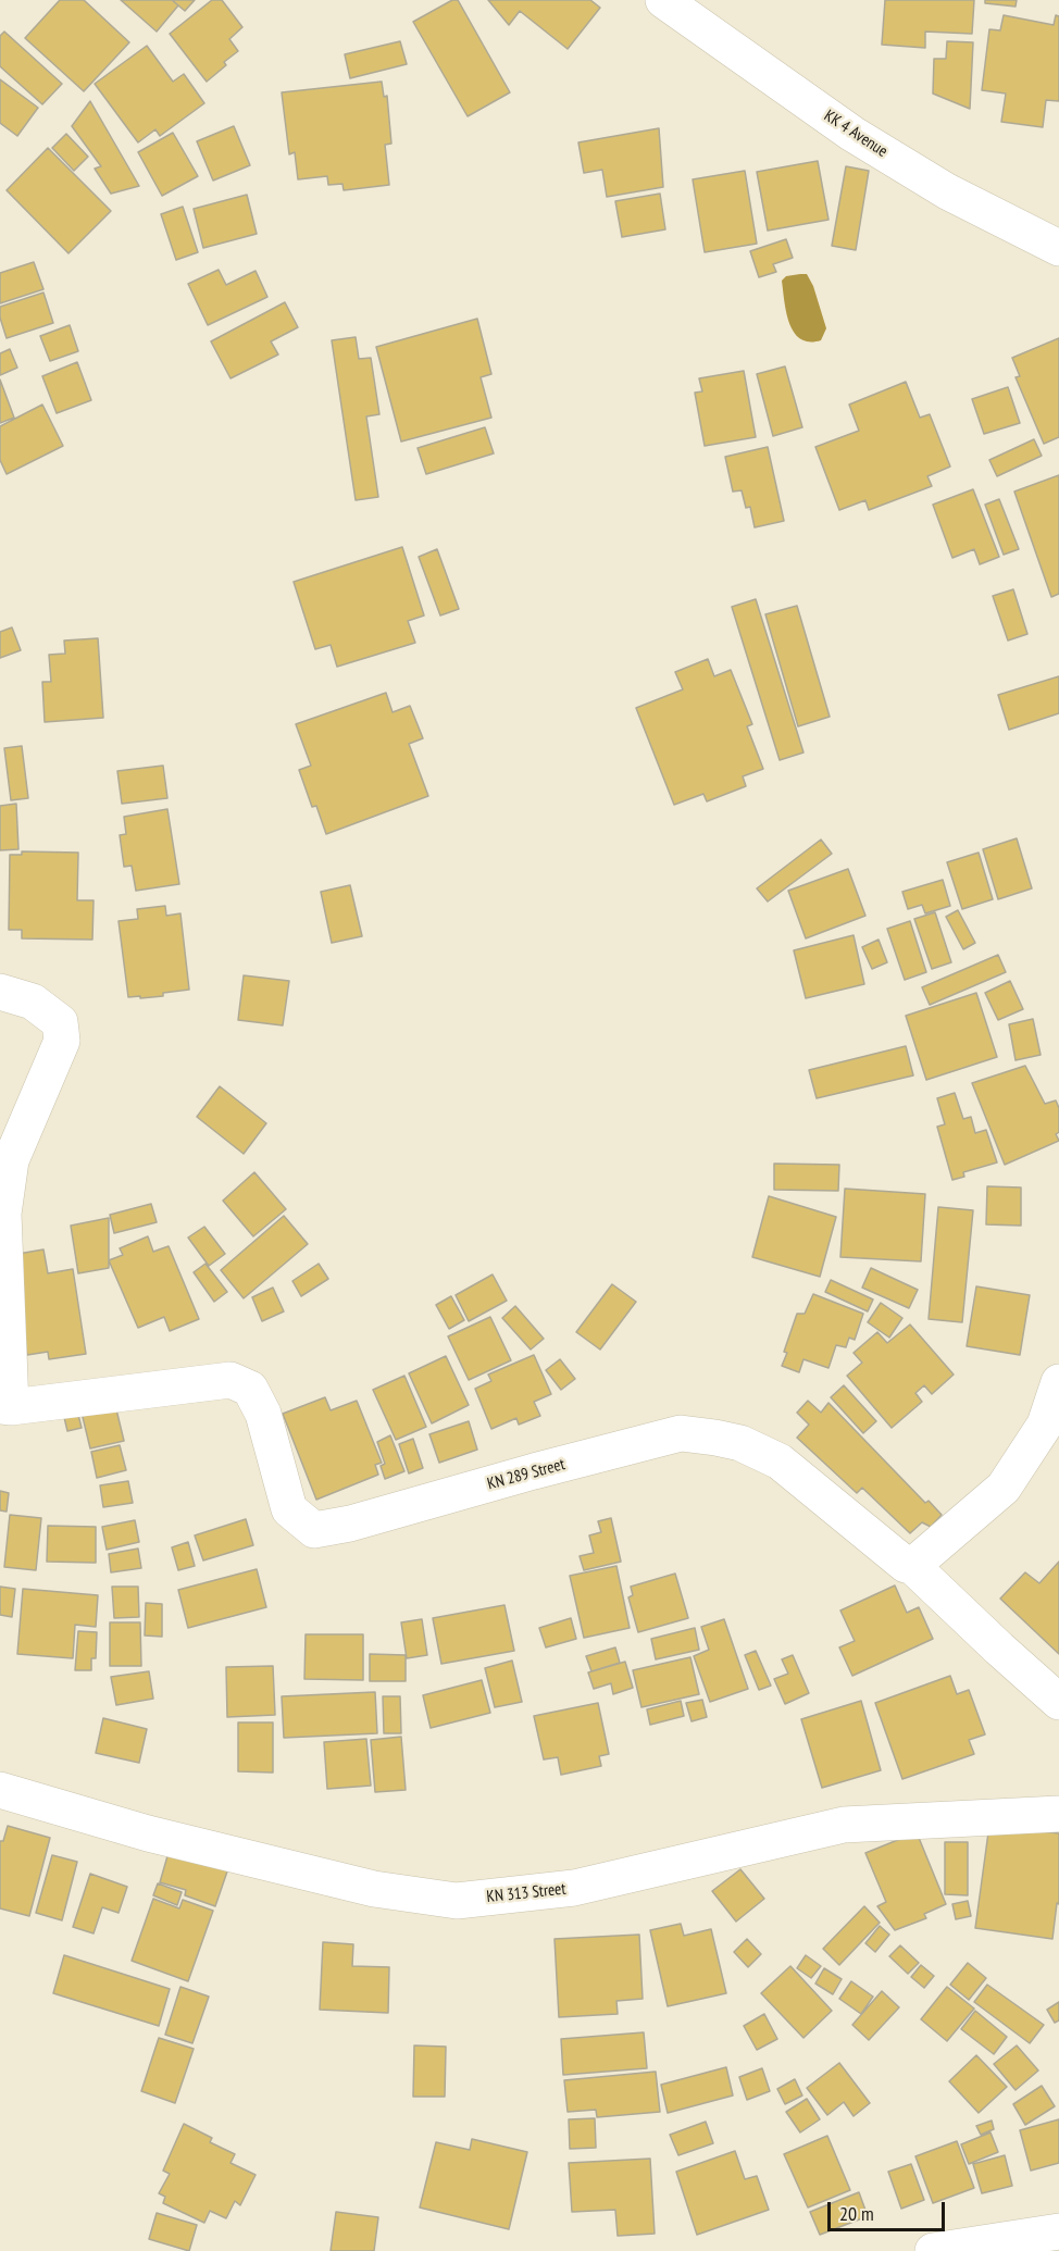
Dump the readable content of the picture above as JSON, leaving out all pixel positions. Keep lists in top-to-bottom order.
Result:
{
  "streets": {
    "street": ["KK 4 Avenue", "KN 289 Street", "KN 313 Street"]
  },
  "scale_bar": "20 m"
}
